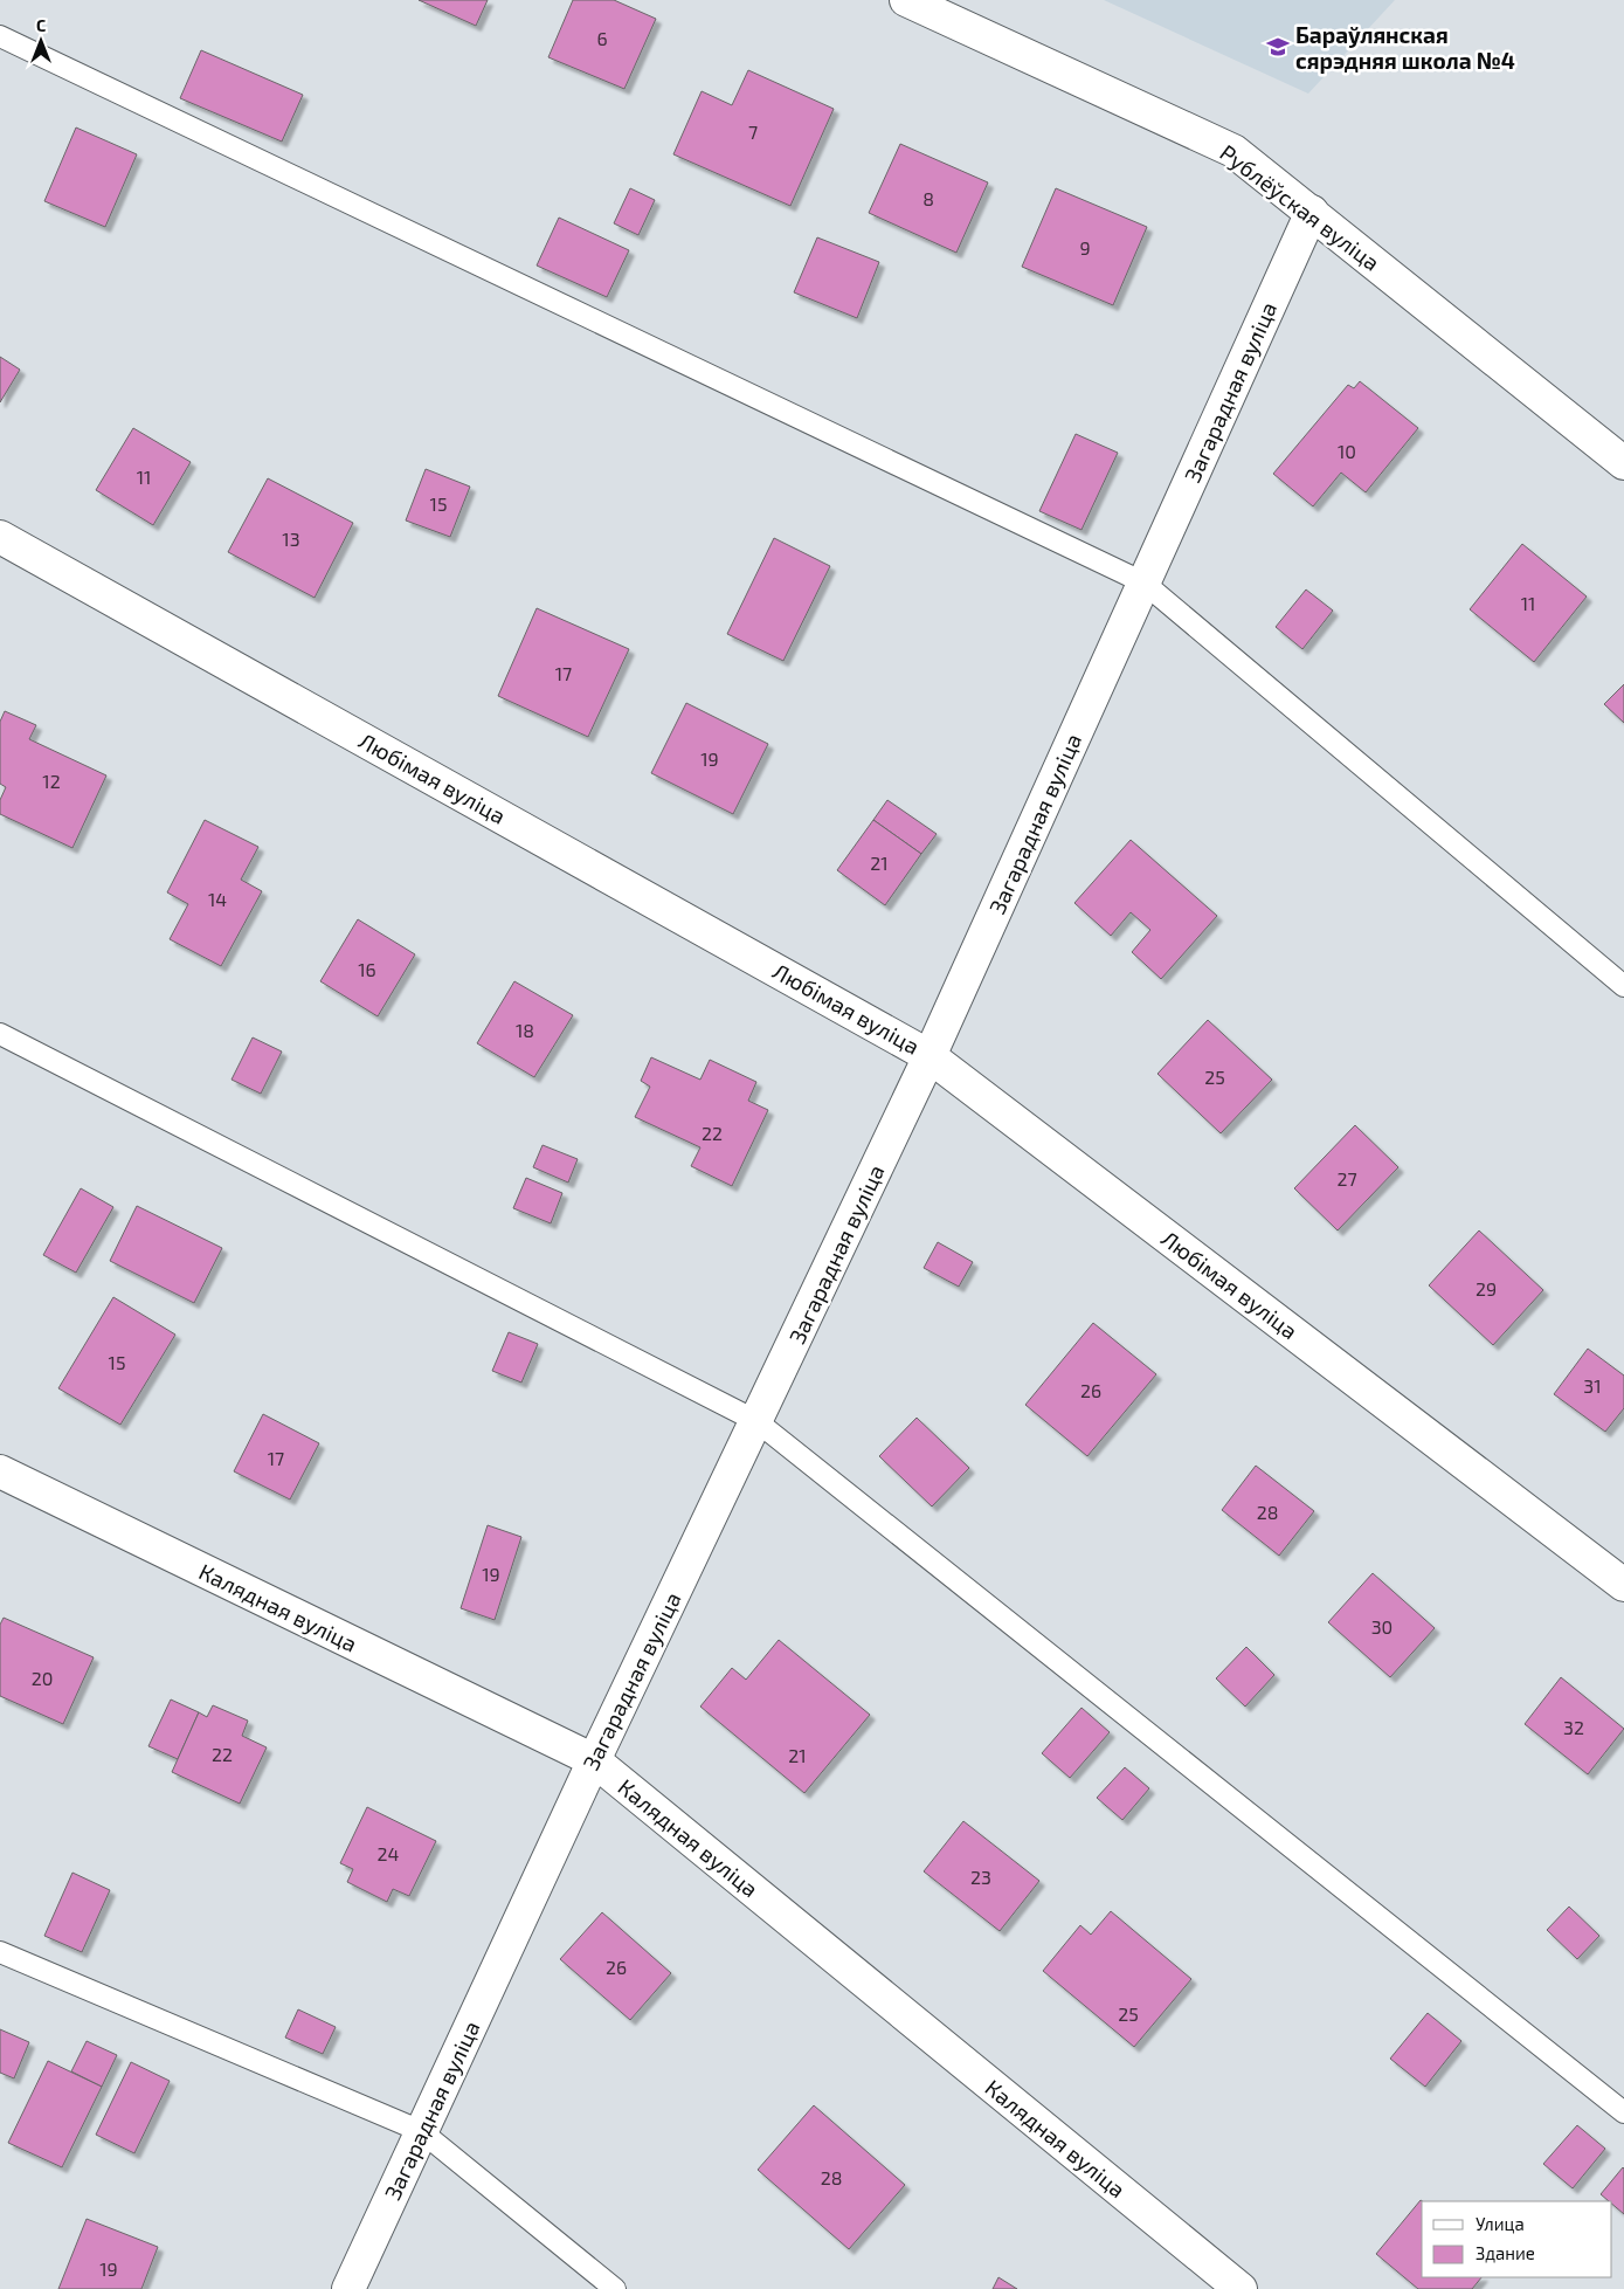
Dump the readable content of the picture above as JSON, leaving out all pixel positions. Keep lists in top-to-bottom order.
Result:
{
  "streets": {
    "street": [
      "Рублёўская вуліца",
      "Загарадная вуліца",
      "Любімая вуліца",
      "Калядная вуліца"
    ]
  },
  "crossings": [
    ["Рублёўская вуліца", "Загарадная вуліца"],
    ["Загарадная вуліца", "Любімая вуліца"],
    ["Загарадная вуліца", "Калядная вуліца"]
  ],
  "places": {
    "school or university": ["Бараўлянская сярэдняя школа №4"]
  },
  "house_numbers": [
    "6",
    "7",
    "8",
    "9",
    "10",
    "11",
    "15",
    "13",
    "11",
    "17",
    "19",
    "12",
    "21",
    "14",
    "16",
    "18",
    "25",
    "22",
    "27",
    "29",
    "15",
    "31",
    "26",
    "17",
    "28",
    "19",
    "30",
    "20",
    "32",
    "22",
    "21",
    "24",
    "23",
    "26",
    "25",
    "28",
    "19"
  ],
  "legend": ["Улица", "Здание"],
  "north": "top"
}
